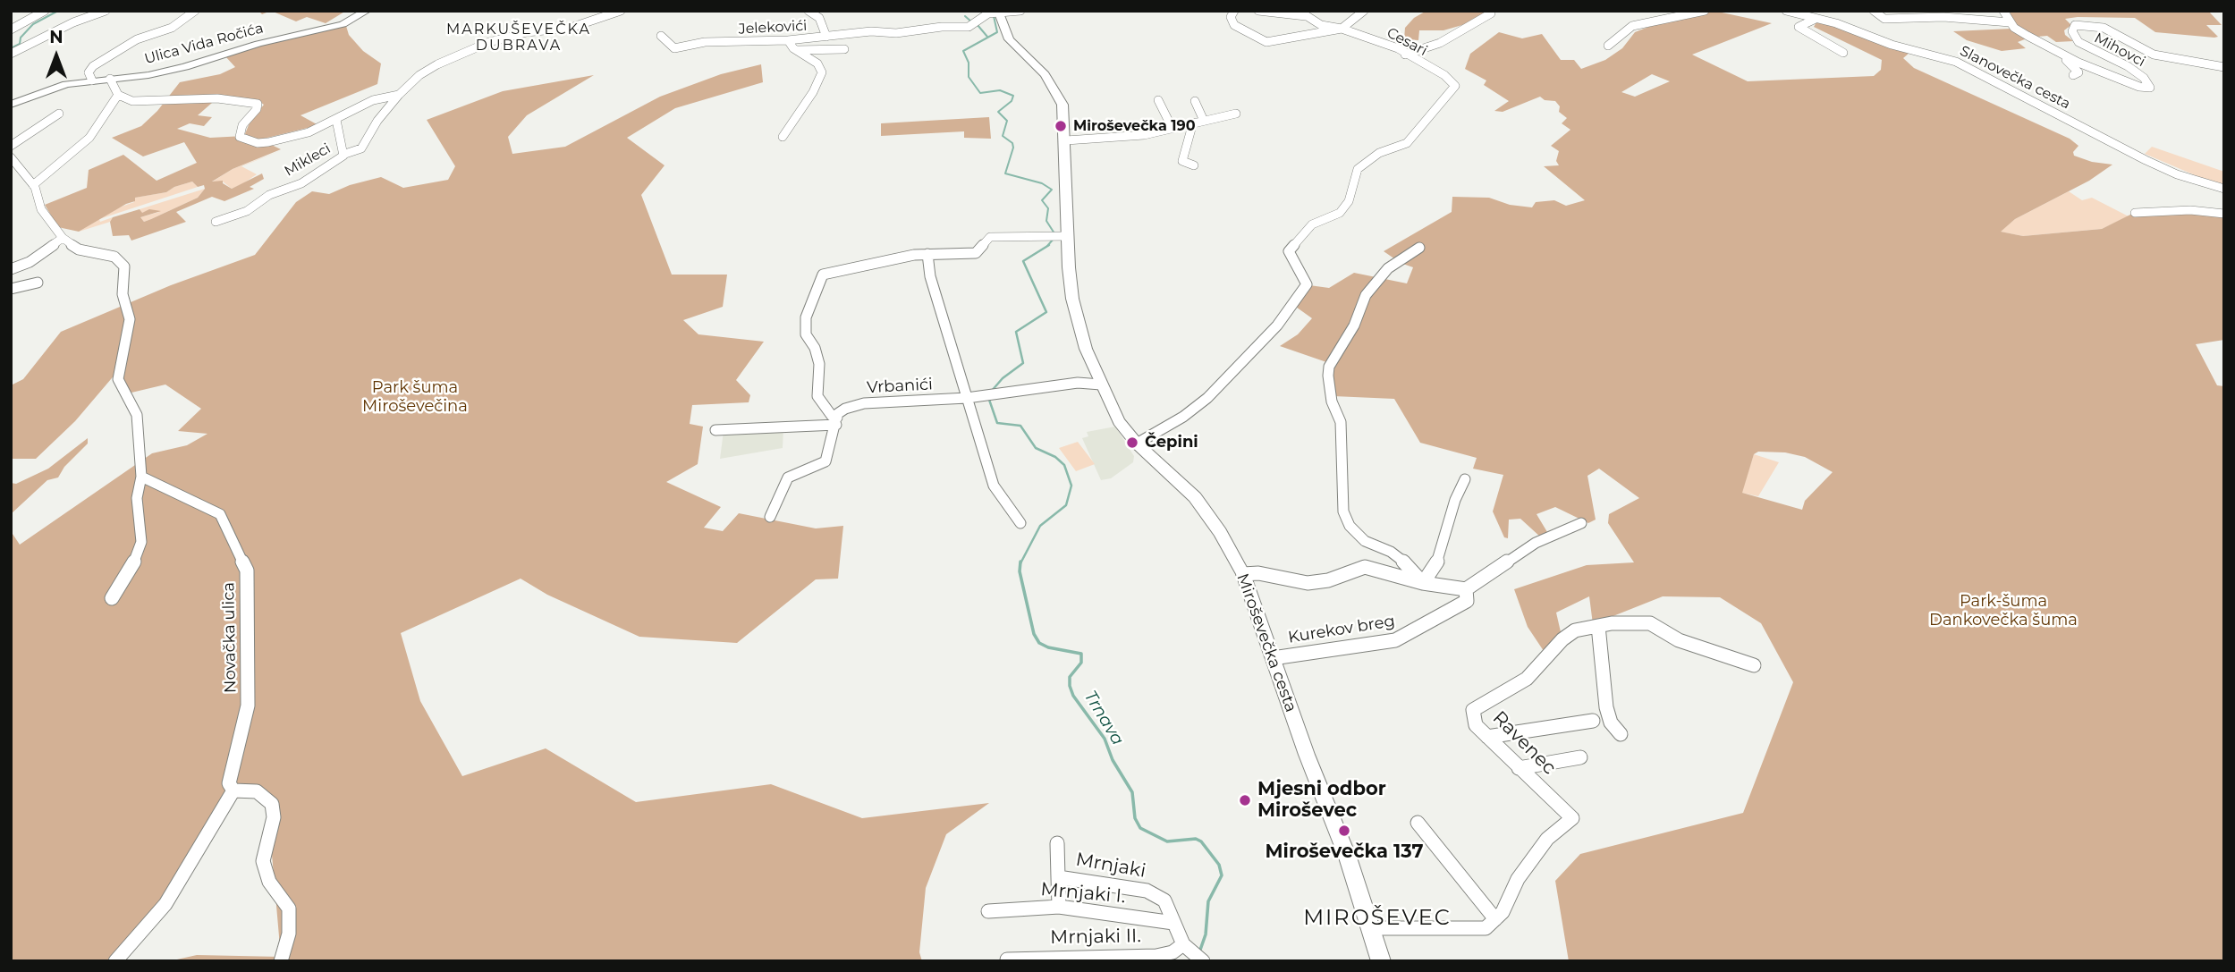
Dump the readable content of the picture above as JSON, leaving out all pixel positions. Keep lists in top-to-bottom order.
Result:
{
  "streets": {
    "main road": ["Ulica Vida Ročića", "Miroševečka cesta"],
    "street": [
      "Jelekovići",
      "Cesari",
      "Mihovci",
      "Slanovečka cesta",
      "Mikleci",
      "Vrbanići",
      "Kurekov breg",
      "Novačka ulica",
      "Ravenec",
      "Mrnjaki",
      "Mrnjaki I.",
      "Mrnjaki II."
    ]
  },
  "crossings": [
    ["Jelekovići", "Miroševečka cesta"],
    ["Cesari", "Miroševečka cesta"],
    ["Vrbanići", "Miroševečka cesta"],
    ["Kurekov breg", "Miroševečka cesta"],
    ["Mrnjaki", "Mrnjaki I."],
    ["Mrnjaki", "Mrnjaki II."]
  ],
  "districts": ["MARKUŠEVEČKA DUBRAVA", "MIROŠEVEC"],
  "water": ["Trnava"],
  "parks": ["Park šuma Miroševečina", "Park-šuma Dankovečka šuma"],
  "places": [
    "Miroševečka 190",
    "Čepini",
    "Mjesni odbor Miroševec",
    "Miroševečka 137"
  ],
  "north": "top"
}
